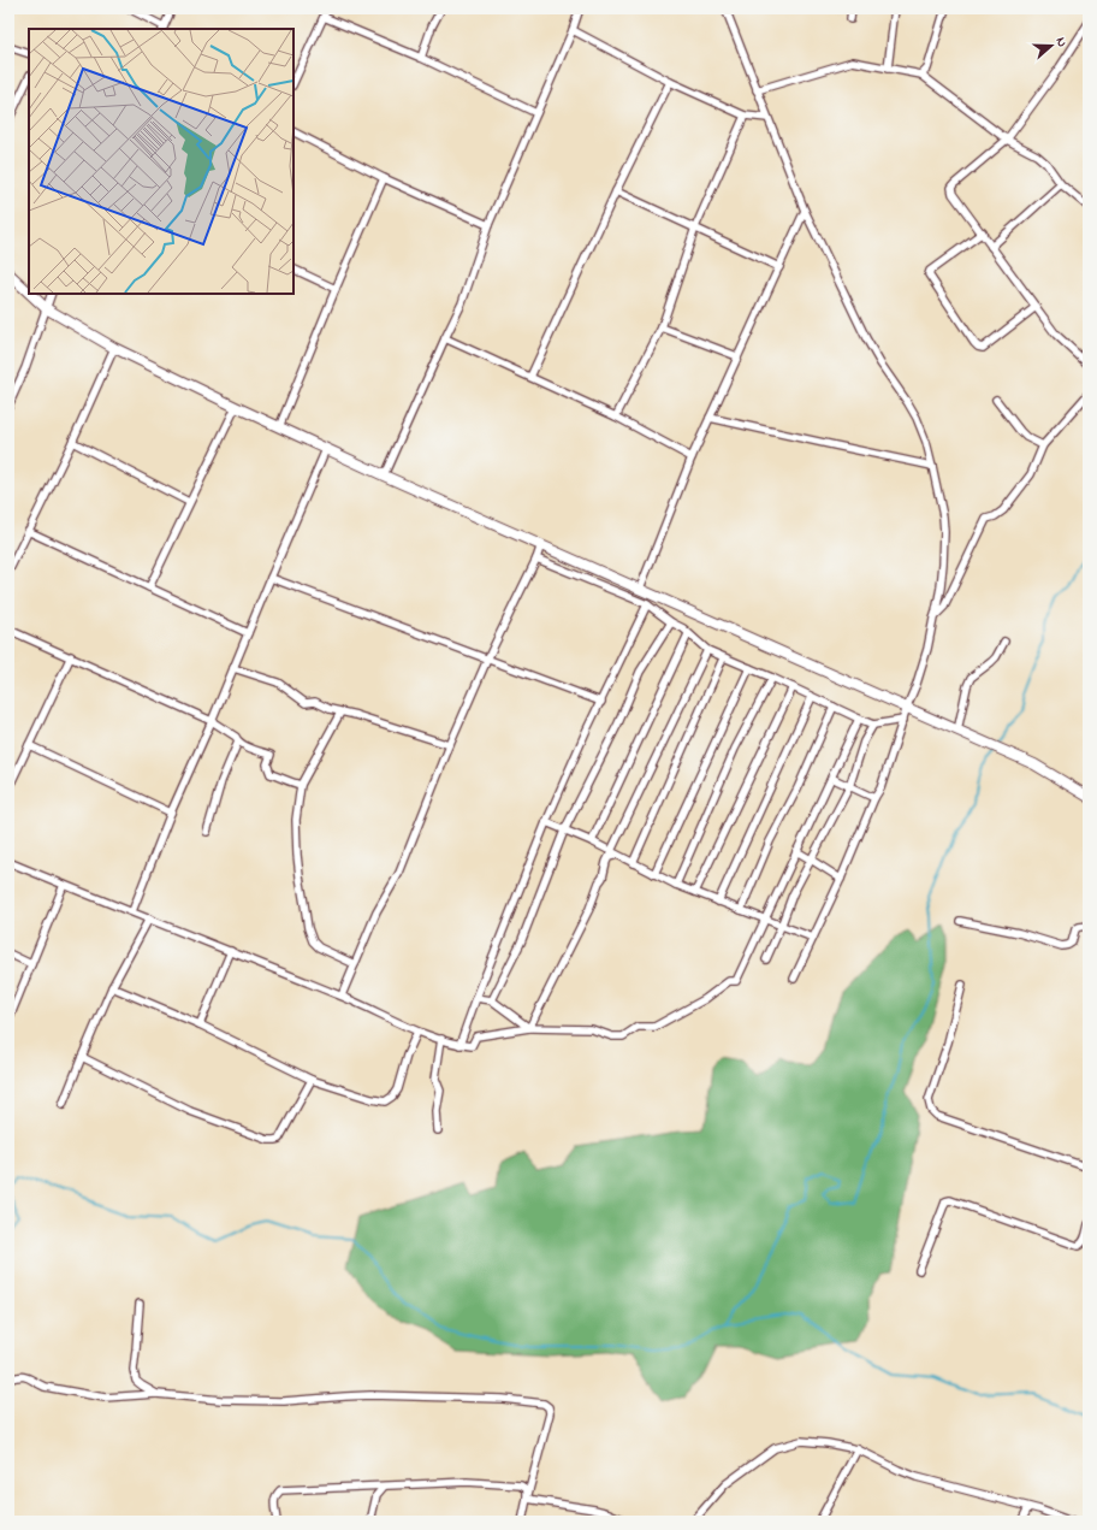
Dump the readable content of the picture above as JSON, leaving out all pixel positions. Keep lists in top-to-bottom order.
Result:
{
  "north": "right"
}
